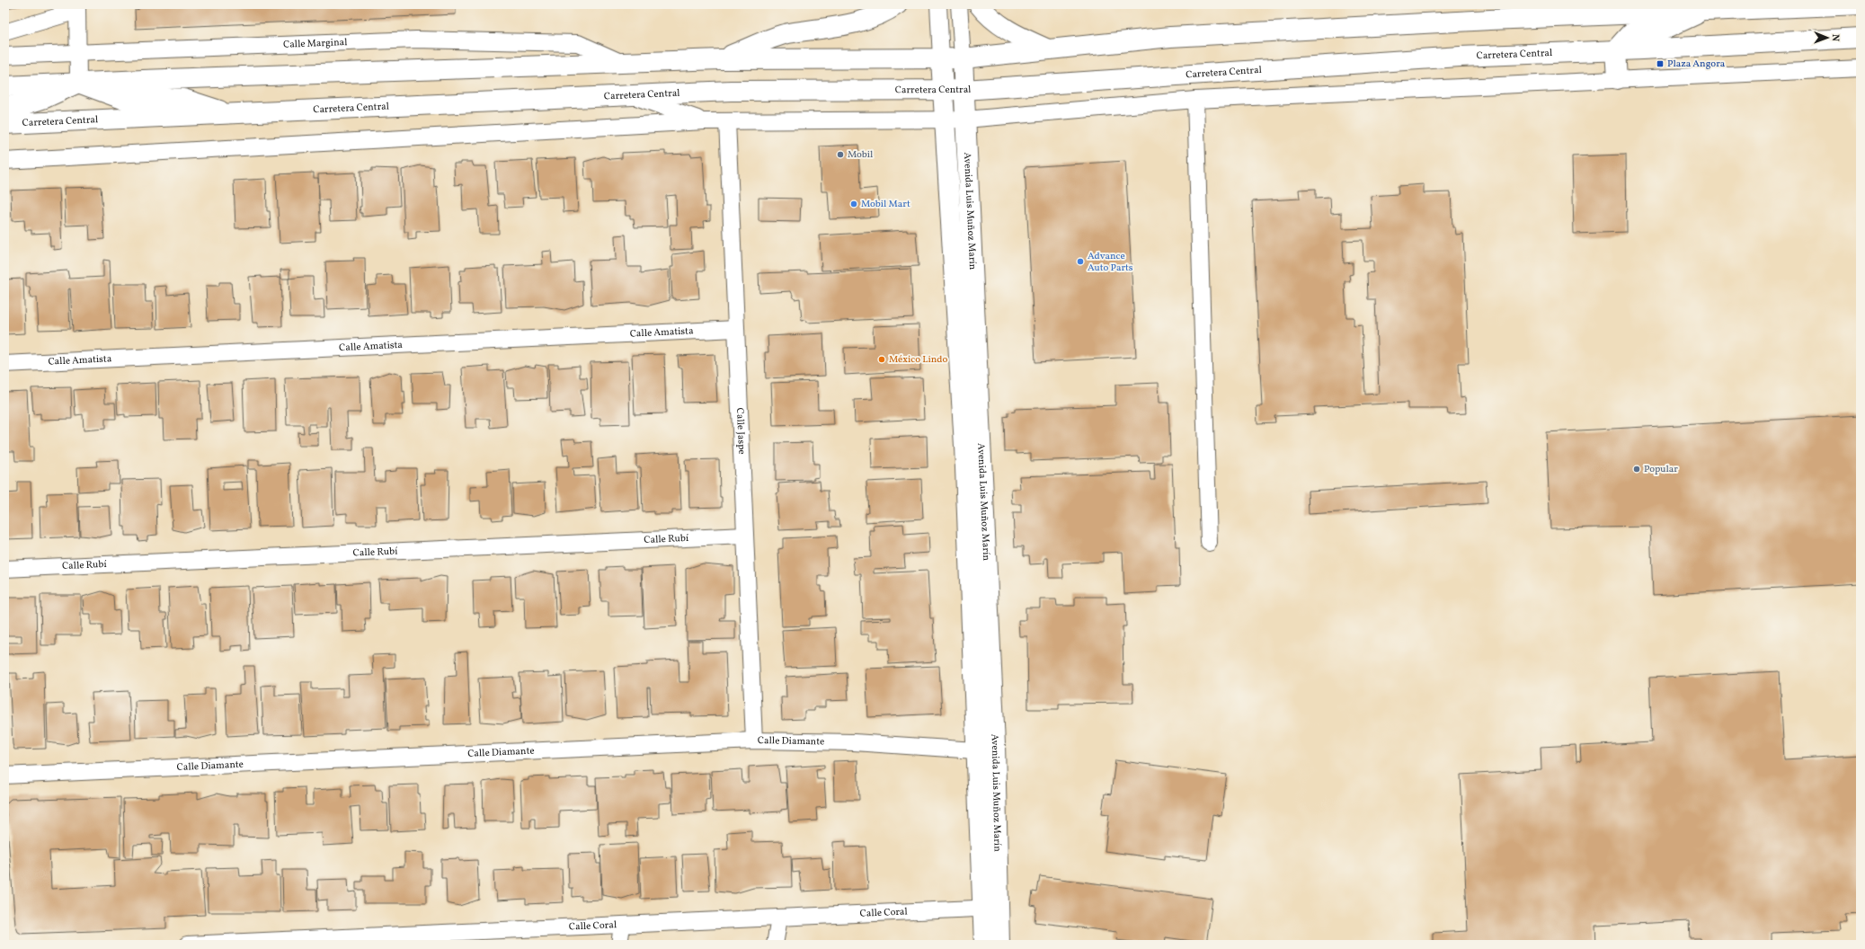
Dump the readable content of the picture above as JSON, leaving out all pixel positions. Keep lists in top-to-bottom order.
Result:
{
  "streets": {
    "main road": ["Carretera Central", "Avenida Luis Muñoz Marín"],
    "street": [
      "Calle Marginal",
      "Calle Amatista",
      "Calle Jaspe",
      "Calle Rubí",
      "Calle Diamante",
      "Calle Coral"
    ]
  },
  "crossings": [
    ["Carretera Central", "Avenida Luis Muñoz Marín"],
    ["Avenida Luis Muñoz Marín", "Calle Diamante"],
    ["Avenida Luis Muñoz Marín", "Calle Coral"],
    ["Calle Amatista", "Calle Jaspe"],
    ["Calle Jaspe", "Calle Rubí"],
    ["Calle Jaspe", "Calle Diamante"]
  ],
  "places": {
    "transit": ["Plaza Angora"],
    "other": [
      "Mobil",
      "Mobil Mart",
      "Advance Auto Parts",
      "México Lindo",
      "Popular"
    ]
  },
  "north": "right"
}
